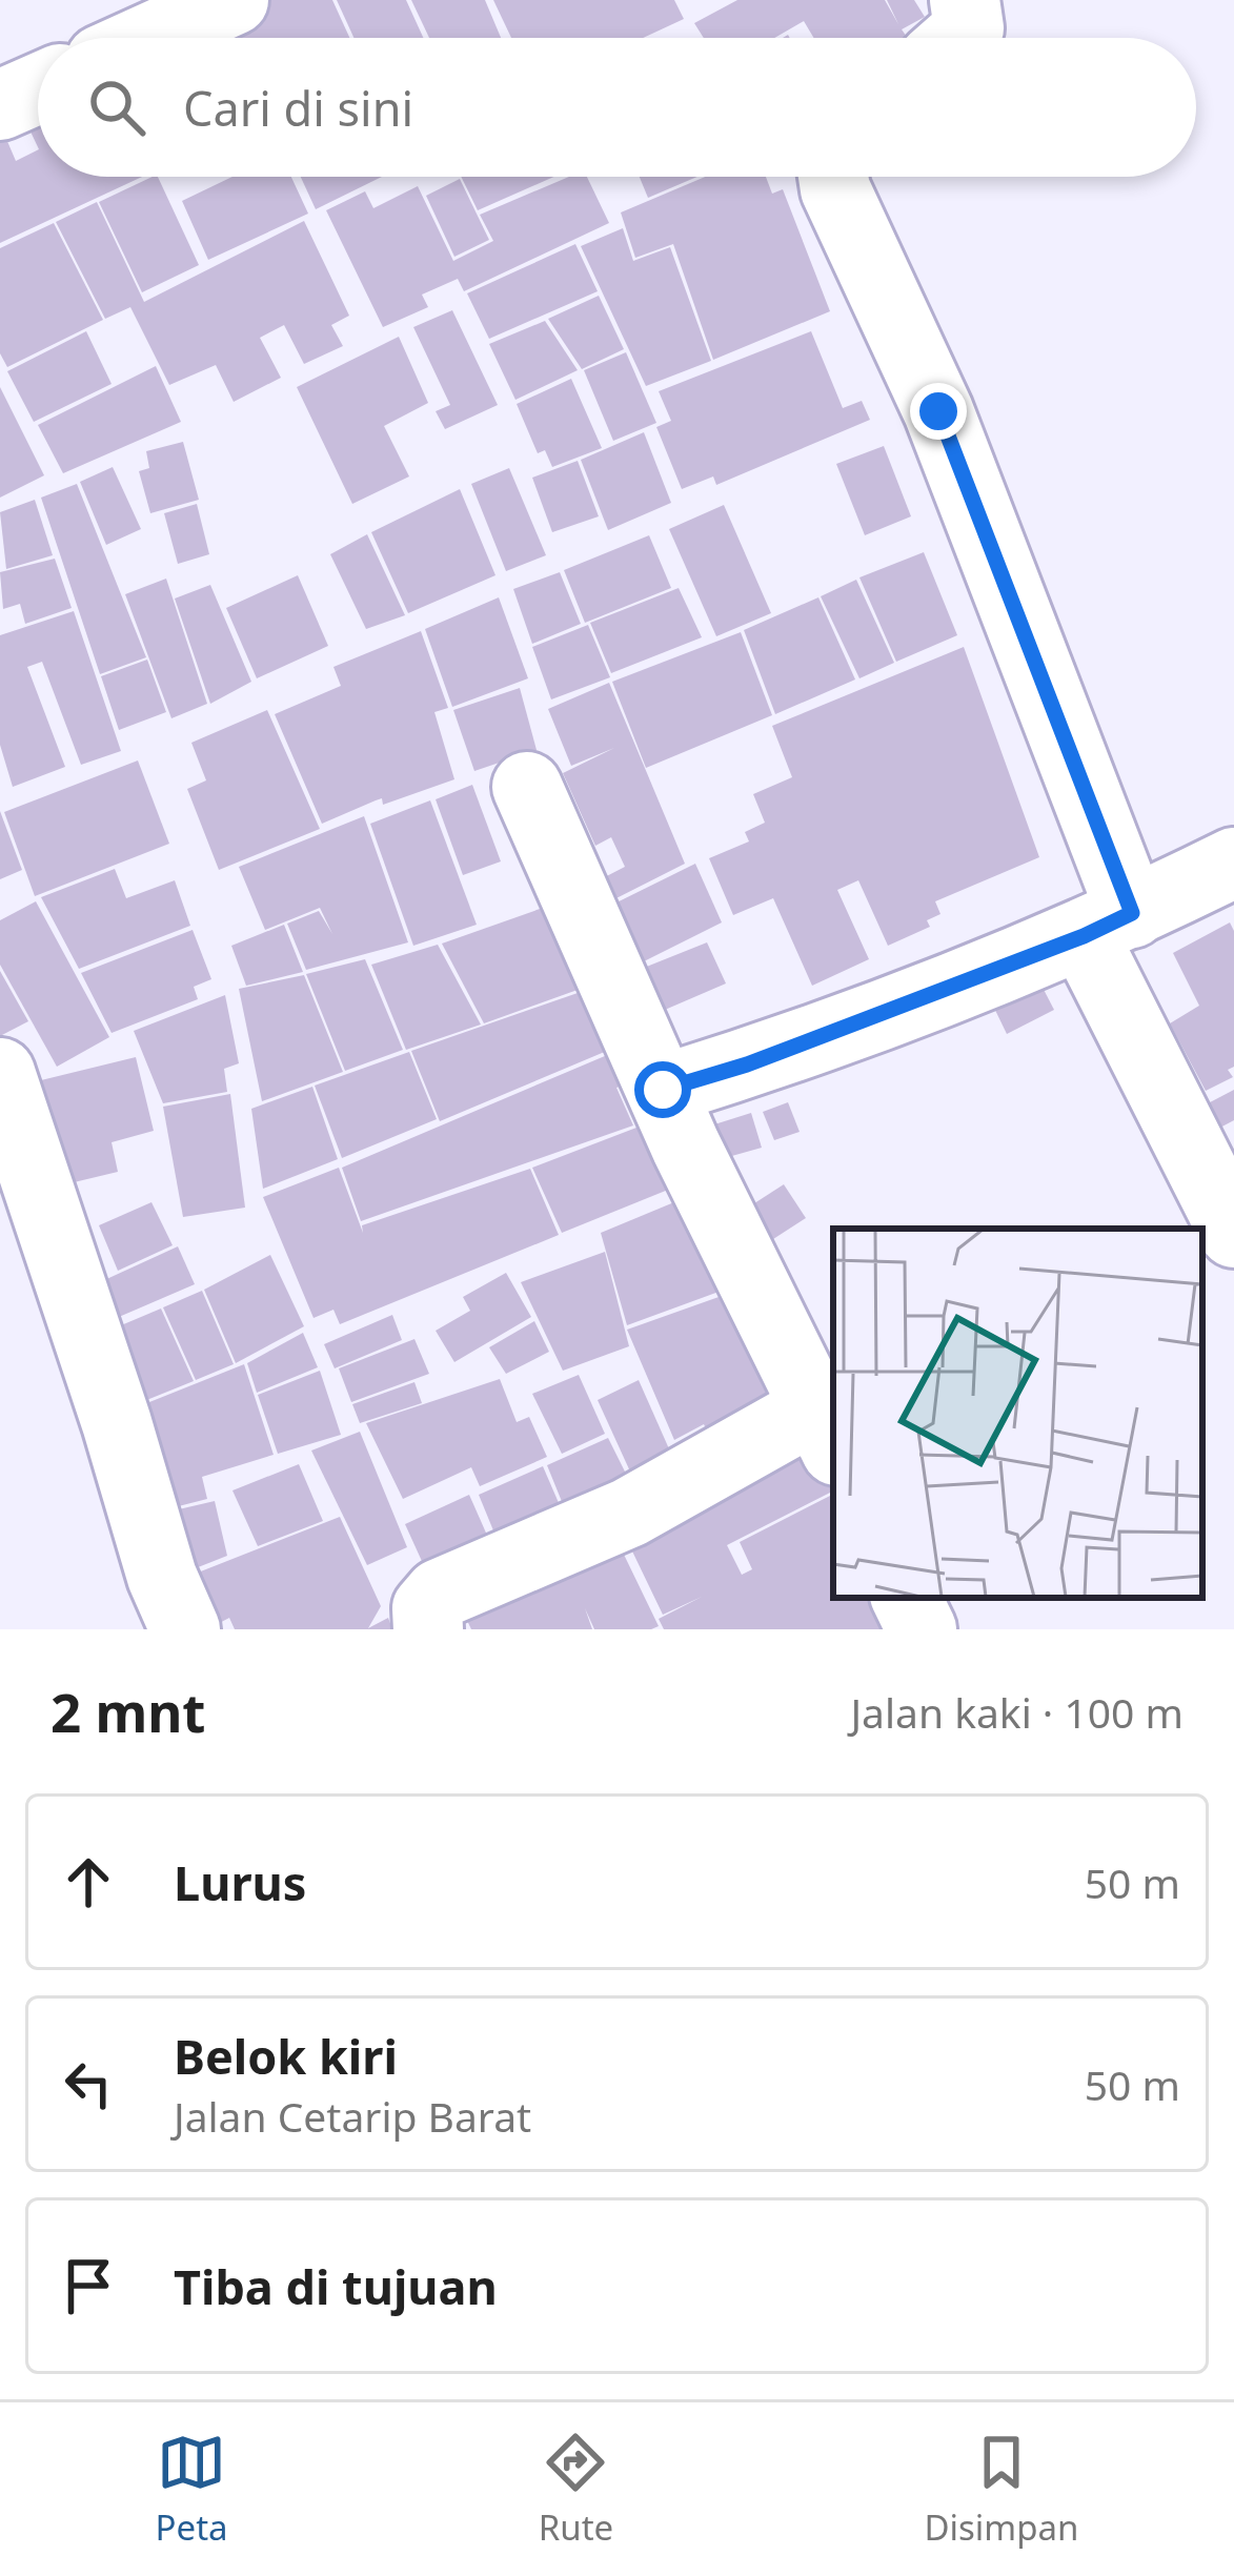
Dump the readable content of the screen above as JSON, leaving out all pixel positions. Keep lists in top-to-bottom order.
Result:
{
  "page": {
    "search": "Cari di sini",
    "heading": ["2 mnt", "Jalan kaki · 100 m"],
    "list": [
      ["Lurus", "50 m"],
      ["Belok kiri", "Jalan Cetarip Barat", "50 m"],
      "Tiba di tujuan"
    ],
    "nav": ["Peta", "Rute", "Disimpan"]
  }
}
